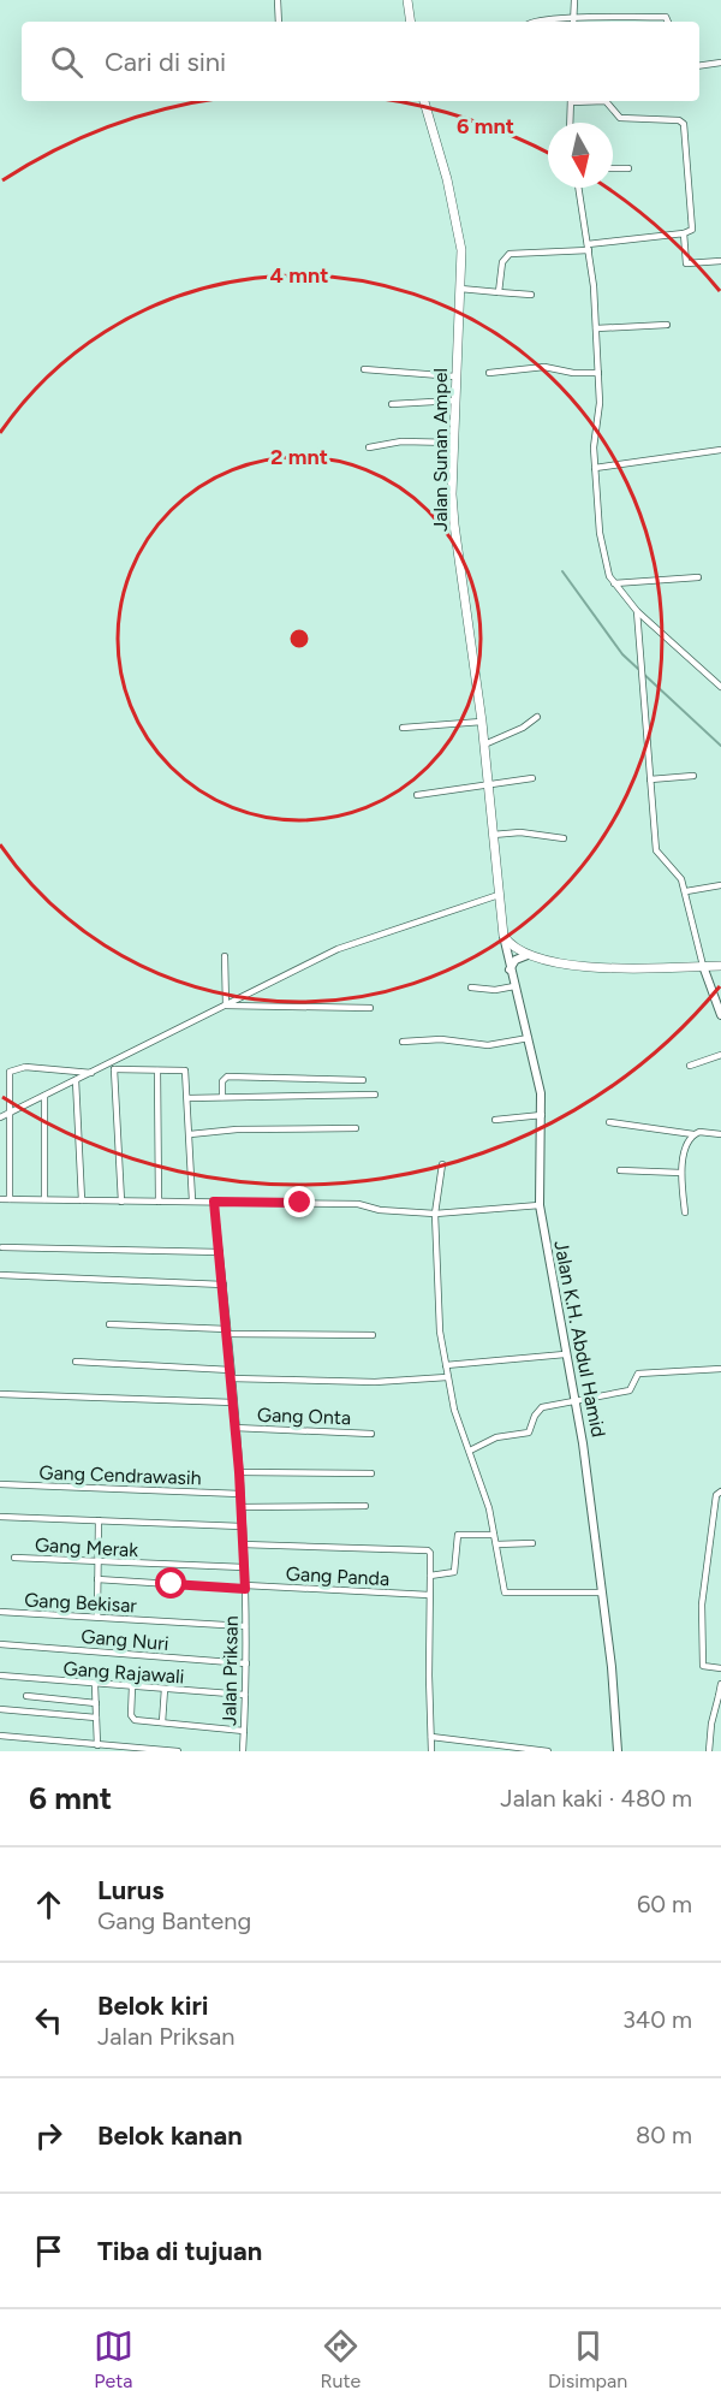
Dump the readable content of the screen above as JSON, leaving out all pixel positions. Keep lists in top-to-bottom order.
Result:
{
  "streets": {
    "main road": ["Jalan Sunan Ampel"],
    "street": [
      "Jalan K.H. Abdul Hamid",
      "Gang Onta",
      "Gang Cendrawasih",
      "Gang Merak",
      "Gang Panda",
      "Gang Bekisar",
      "Gang Nuri",
      "Jalan Priksan",
      "Gang Rajawali"
    ]
  },
  "crossings": [
    ["Jalan Sunan Ampel", "Jalan K.H. Abdul Hamid"],
    ["Gang Onta", "Jalan Priksan"],
    ["Gang Cendrawasih", "Jalan Priksan"],
    ["Gang Merak", "Jalan Priksan"],
    ["Gang Panda", "Jalan Priksan"],
    ["Gang Bekisar", "Jalan Priksan"],
    ["Gang Nuri", "Jalan Priksan"],
    ["Jalan Priksan", "Gang Rajawali"]
  ],
  "north": "bottom",
  "page": {
    "search": "Cari di sini",
    "heading": ["6 mnt", "Jalan kaki · 480 m"],
    "list": [
      ["Lurus", "Gang Banteng", "60 m"],
      ["Belok kiri", "Jalan Priksan", "340 m"],
      ["Belok kanan", "80 m"],
      "Tiba di tujuan"
    ],
    "nav": ["Peta", "Rute", "Disimpan"]
  },
  "rings": ["6 mnt", "4 mnt", "2 mnt"]
}
